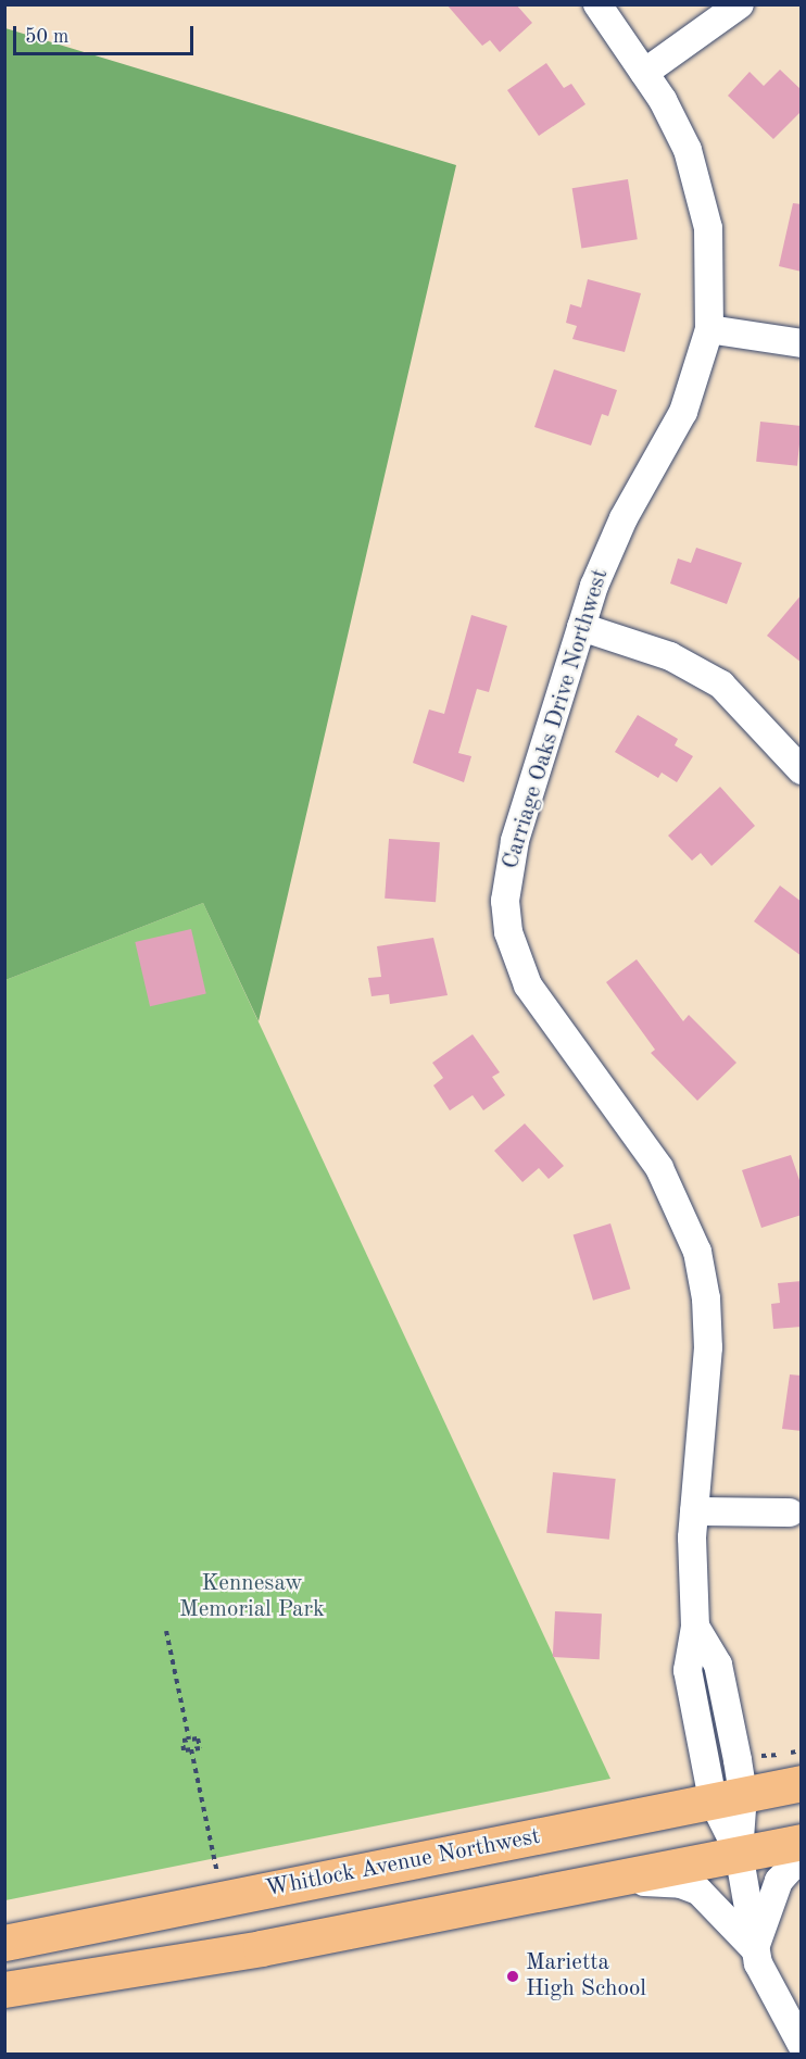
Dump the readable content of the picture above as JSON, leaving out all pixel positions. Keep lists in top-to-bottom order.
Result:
{
  "streets": {
    "highway": ["Whitlock Avenue Northwest"],
    "street": ["Carriage Oaks Drive Northwest"]
  },
  "crossings": [
    ["Carriage Oaks Drive Northwest", "Whitlock Avenue Northwest"]
  ],
  "parks": ["Kennesaw Memorial Park"],
  "places": ["Marietta High School"],
  "scale_bar": "50 m"
}
